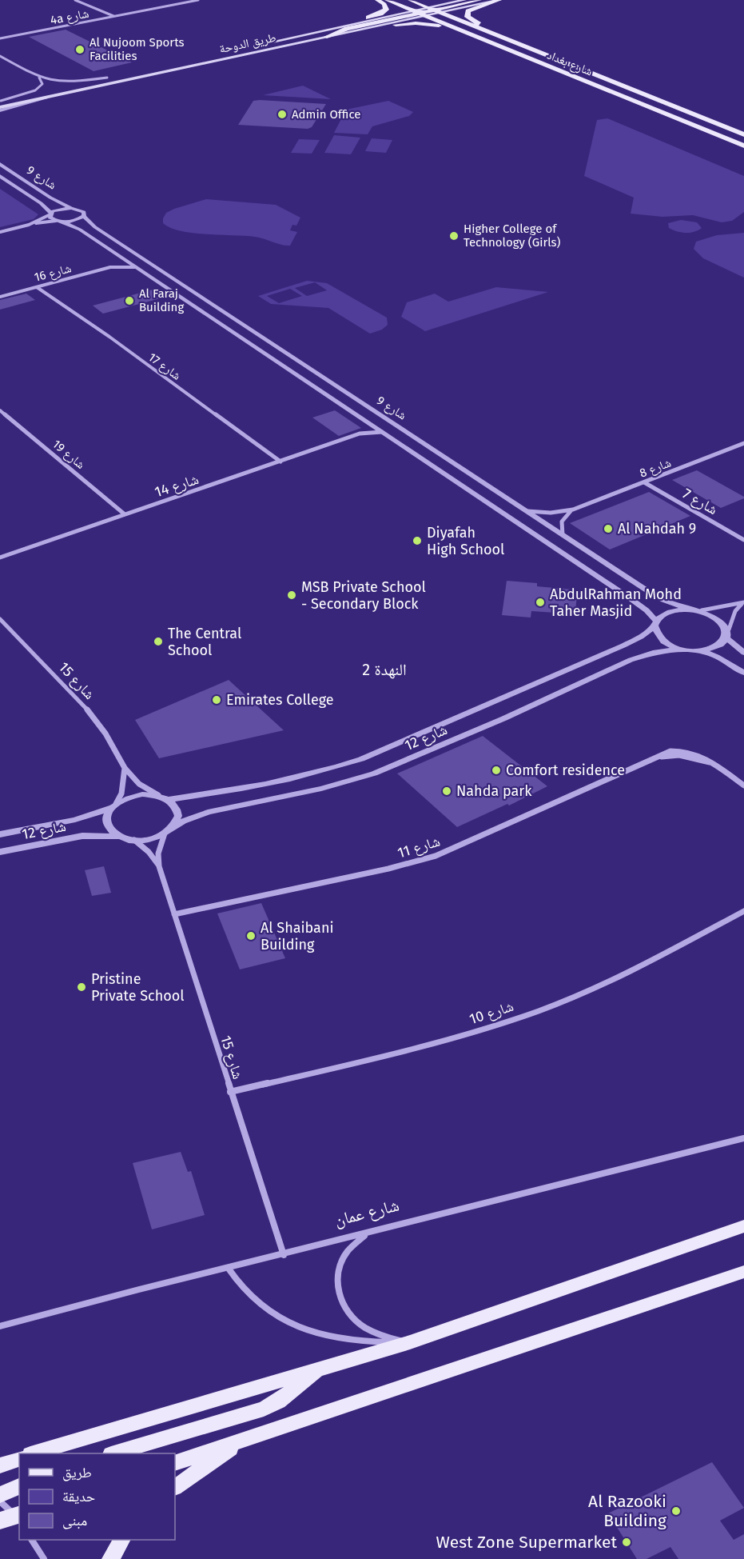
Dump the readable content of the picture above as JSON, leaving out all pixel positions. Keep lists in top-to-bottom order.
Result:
{
  "streets": {
    "main road": ["طريق الدوحة", "شارع بغداد"],
    "street": [
      "4a شارع",
      "شارع 9",
      "شارع 16",
      "شارع 17",
      "شارع 19",
      "شارع 8",
      "شارع 14",
      "شارع 7",
      "شارع 15",
      "شارع 12",
      "شارع 11",
      "شارع 10",
      "شارع عمان"
    ]
  },
  "crossings": [
    ["طريق الدوحة", "شارع بغداد"],
    ["شارع 9", "شارع 16"],
    ["شارع 9", "شارع 8"],
    ["شارع 9", "شارع 14"],
    ["شارع 9", "شارع 12"],
    ["شارع 16", "شارع 17"],
    ["شارع 17", "شارع 14"],
    ["شارع 19", "شارع 14"],
    ["شارع 8", "شارع 7"],
    ["شارع 15", "شارع 12"],
    ["شارع 15", "شارع 11"],
    ["شارع 15", "شارع 10"],
    ["شارع 15", "شارع عمان"]
  ],
  "districts": ["النهدة 2"],
  "places": [
    "Al Nujoom Sports Facilities",
    "Admin Office",
    "Higher College of Technology (Girls)",
    "Al Faraj Building",
    "Al Nahdah 9",
    "Diyafah High School",
    "MSB Private School - Secondary Block",
    "AbdulRahman Mohd Taher Masjid",
    "The Central School",
    "Emirates College",
    "Comfort residence",
    "Nahda park",
    "Al Shaibani Building",
    "Pristine Private School",
    "Al Razooki Building",
    "West Zone Supermarket"
  ],
  "legend": ["طريق", "حديقة", "مبنى"]
}
